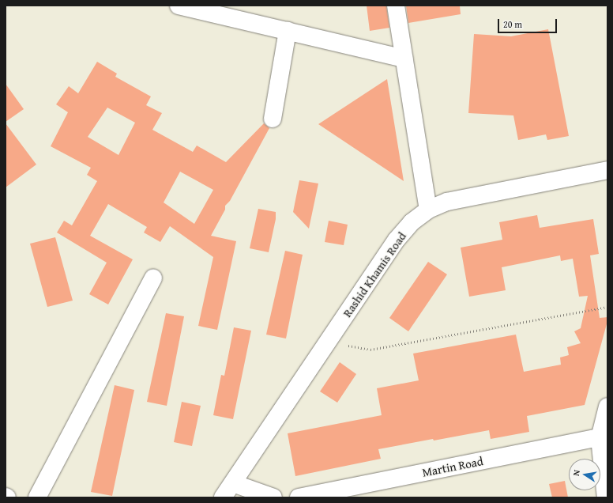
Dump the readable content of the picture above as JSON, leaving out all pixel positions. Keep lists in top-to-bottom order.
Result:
{
  "streets": {
    "street": ["Rashid Khamis Road", "Martin Road"]
  },
  "scale_bar": "20 m",
  "north": "left"
}
